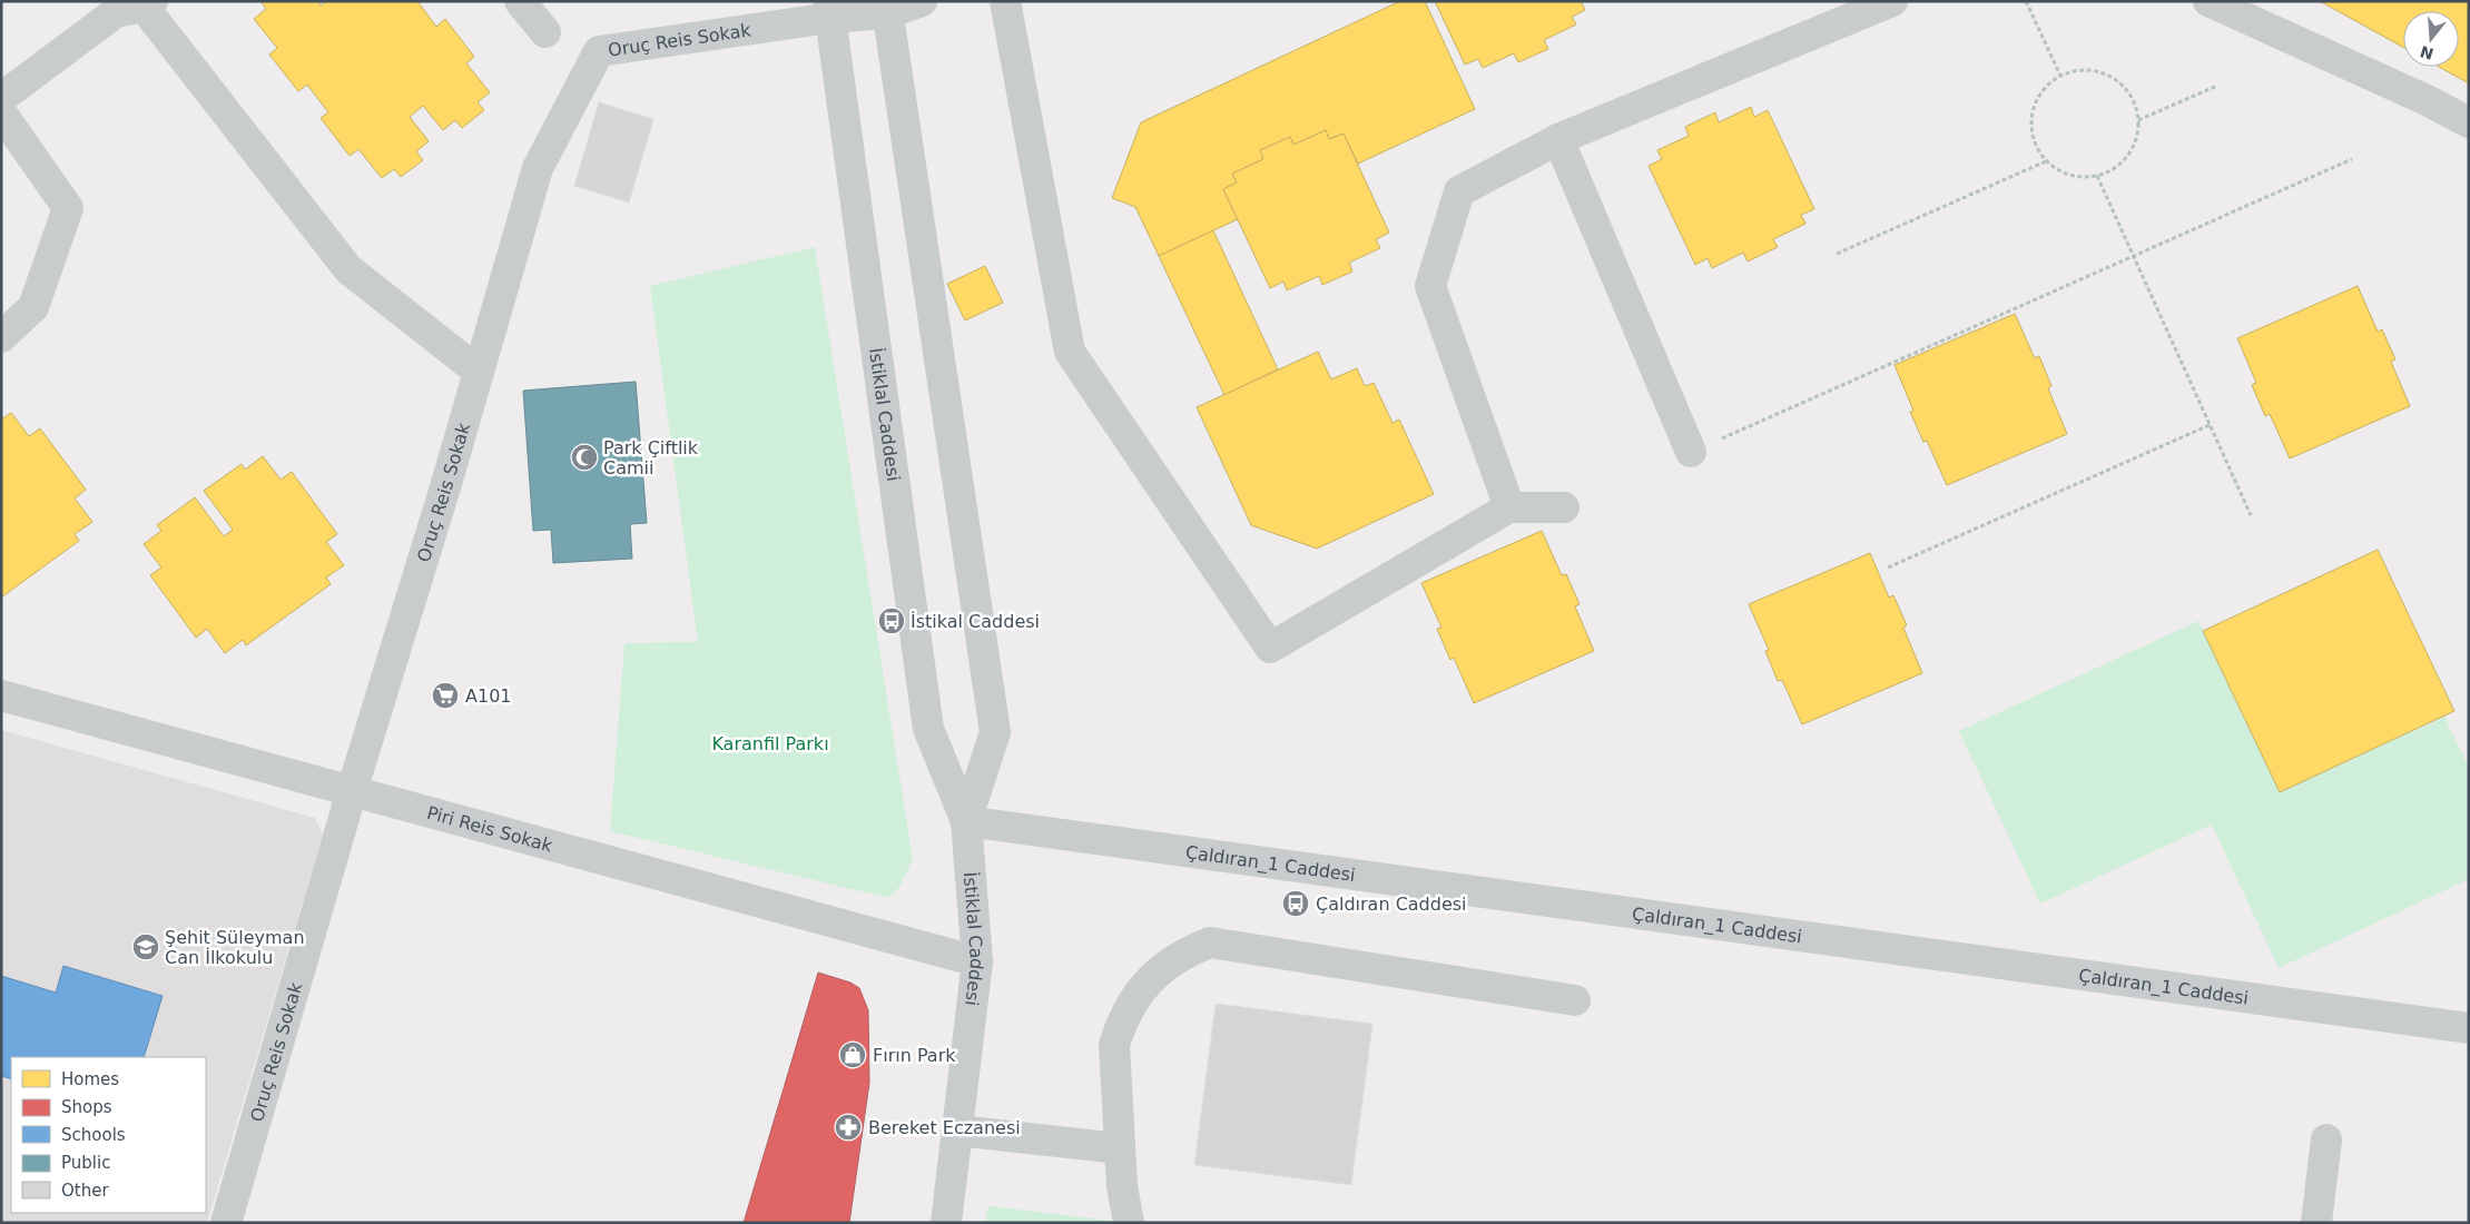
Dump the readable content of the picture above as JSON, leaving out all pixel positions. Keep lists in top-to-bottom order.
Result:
{
  "streets": {
    "street": [
      "Oruç Reis Sokak",
      "İstiklal Caddesi",
      "Piri Reis Sokak",
      "Çaldıran_1 Caddesi"
    ]
  },
  "crossings": [
    ["Oruç Reis Sokak", "İstiklal Caddesi"],
    ["Oruç Reis Sokak", "Piri Reis Sokak"],
    ["İstiklal Caddesi", "Piri Reis Sokak"],
    ["İstiklal Caddesi", "Çaldıran_1 Caddesi"]
  ],
  "parks": ["Karanfil Parkı"],
  "places": {
    "mosque": ["Park Çiftlik Camii"],
    "bus stop": ["İstikal Caddesi", "Çaldıran Caddesi"],
    "supermarket": ["A101"],
    "school or university": ["Şehit Süleyman Can İlkokulu"],
    "shop": ["Fırın Park"],
    "pharmacy": ["Bereket Eczanesi"]
  },
  "legend": [
    "Homes",
    "Shops",
    "Schools",
    "Public",
    "Other"
  ],
  "north": "bottom"
}
